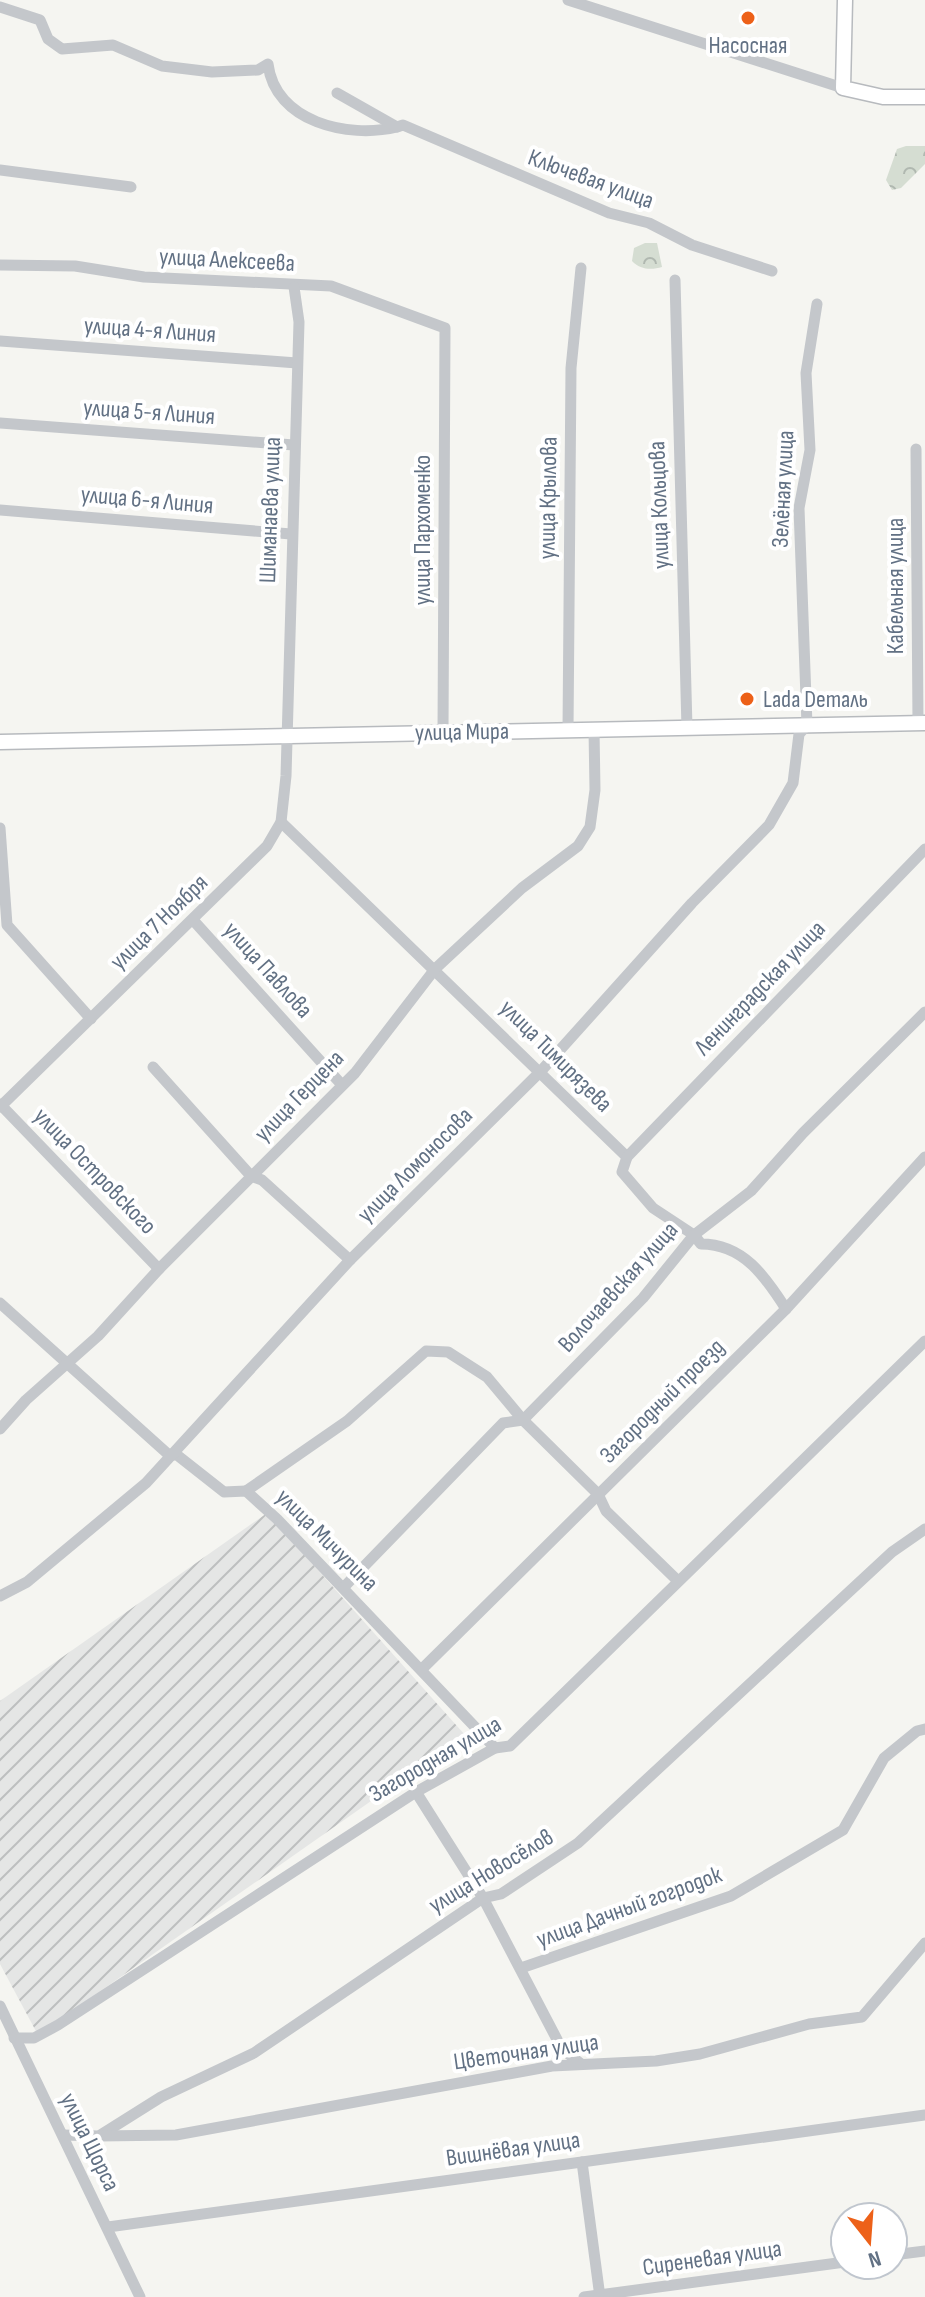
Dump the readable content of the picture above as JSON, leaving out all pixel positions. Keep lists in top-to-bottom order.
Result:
{
  "streets": {
    "main road": ["улица Мира"],
    "street": [
      "Ключевая улица",
      "улица Алексеева",
      "улица 4-я Линия",
      "улица 5-я Линия",
      "Зелёная улица",
      "улица Крылова",
      "улица 6-я Линия",
      "улица Кольцова",
      "Шиманаева улица",
      "улица Пархоменко",
      "Кабельная улица",
      "улица 7 Ноября",
      "улица Павлова",
      "Ленинградская улица",
      "улица Тимирязева",
      "улица Герцена",
      "улица Ломоносова",
      "улица Островского",
      "Волочаевская улица",
      "Загородный проезд",
      "улица Мичурина",
      "Загородная улица",
      "улица Новосёлов",
      "улица Дачный гогродок",
      "Цветочная улица",
      "улица Щорса",
      "Вишнёвая улица",
      "Сиреневая улица"
    ]
  },
  "crossings": [
    ["улица Алексеева", "Шиманаева улица"],
    ["улица Алексеева", "улица Пархоменко"],
    ["улица 4-я Линия", "Шиманаева улица"],
    ["улица 5-я Линия", "Шиманаева улица"],
    ["Зелёная улица", "улица Мира"],
    ["Зелёная улица", "улица Ломоносова"],
    ["улица Крылова", "улица Мира"],
    ["улица 6-я Линия", "Шиманаева улица"],
    ["улица Кольцова", "улица Мира"],
    ["Шиманаева улица", "улица Мира"],
    ["улица Пархоменко", "улица Мира"],
    ["Кабельная улица", "улица Мира"],
    ["улица Мира", "улица Герцена"],
    ["улица Мира", "улица Ломоносова"],
    ["улица 7 Ноября", "улица Павлова"],
    ["улица 7 Ноября", "улица Тимирязева"],
    ["улица 7 Ноября", "улица Островского"],
    ["улица Павлова", "улица Герцена"],
    ["Ленинградская улица", "улица Тимирязева"],
    ["улица Тимирязева", "улица Герцена"],
    ["улица Тимирязева", "улица Ломоносова"],
    ["улица Тимирязева", "Волочаевская улица"],
    ["улица Тимирязева", "Загородный проезд"],
    ["улица Герцена", "улица Островского"],
    ["улица Герцена", "улица Мичурина"],
    ["улица Ломоносова", "улица Мичурина"],
    ["Волочаевская улица", "улица Мичурина"],
    ["Загородный проезд", "улица Мичурина"],
    ["улица Мичурина", "Загородная улица"],
    ["Загородная улица", "улица Щорса"],
    ["улица Новосёлов", "Цветочная улица"],
    ["улица Щорса", "Вишнёвая улица"]
  ],
  "places": ["Насосная", "Lada Dеталь"],
  "north": "bottom"
}
